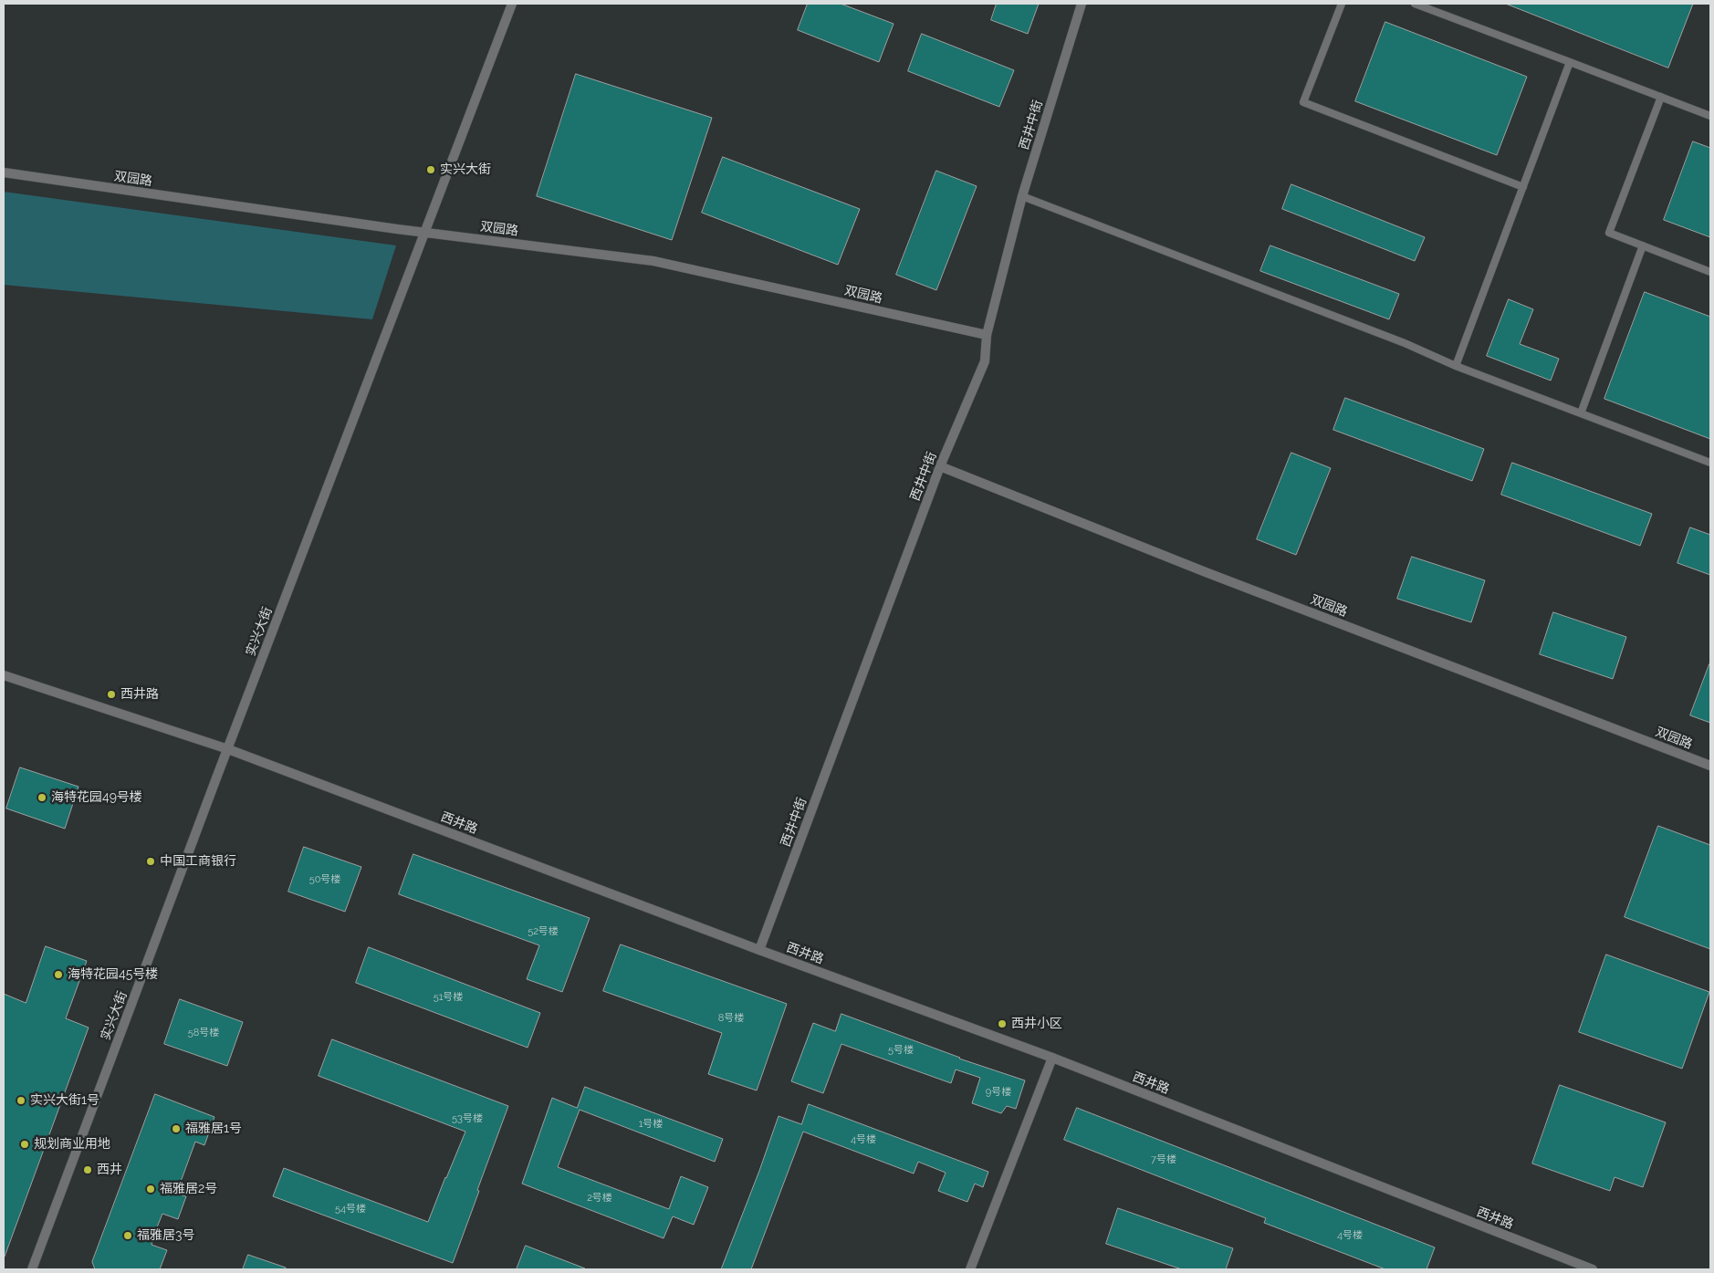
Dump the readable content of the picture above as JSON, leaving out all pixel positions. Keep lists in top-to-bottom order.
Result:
{
  "streets": {
    "street": [
      "西井中街",
      "双园路",
      "实兴大街",
      "西井路"
    ]
  },
  "crossings": [
    ["西井中街", "双园路"],
    ["西井中街", "西井路"],
    ["双园路", "实兴大街"],
    ["实兴大街", "西井路"]
  ],
  "places": [
    "实兴大街",
    "西井路",
    "海特花园49号楼",
    "中国工商银行",
    "海特花园45号楼",
    "西井小区",
    "实兴大街1号",
    "福雅居1号",
    "规划商业用地",
    "西井",
    "福雅居2号",
    "福雅居3号"
  ],
  "house_numbers": [
    "50号楼",
    "52号楼",
    "51号楼",
    "8号楼",
    "58号楼",
    "5号楼",
    "9号楼",
    "53号楼",
    "1号楼",
    "4号楼",
    "7号楼",
    "2号楼",
    "54号楼",
    "4号楼"
  ]
}
